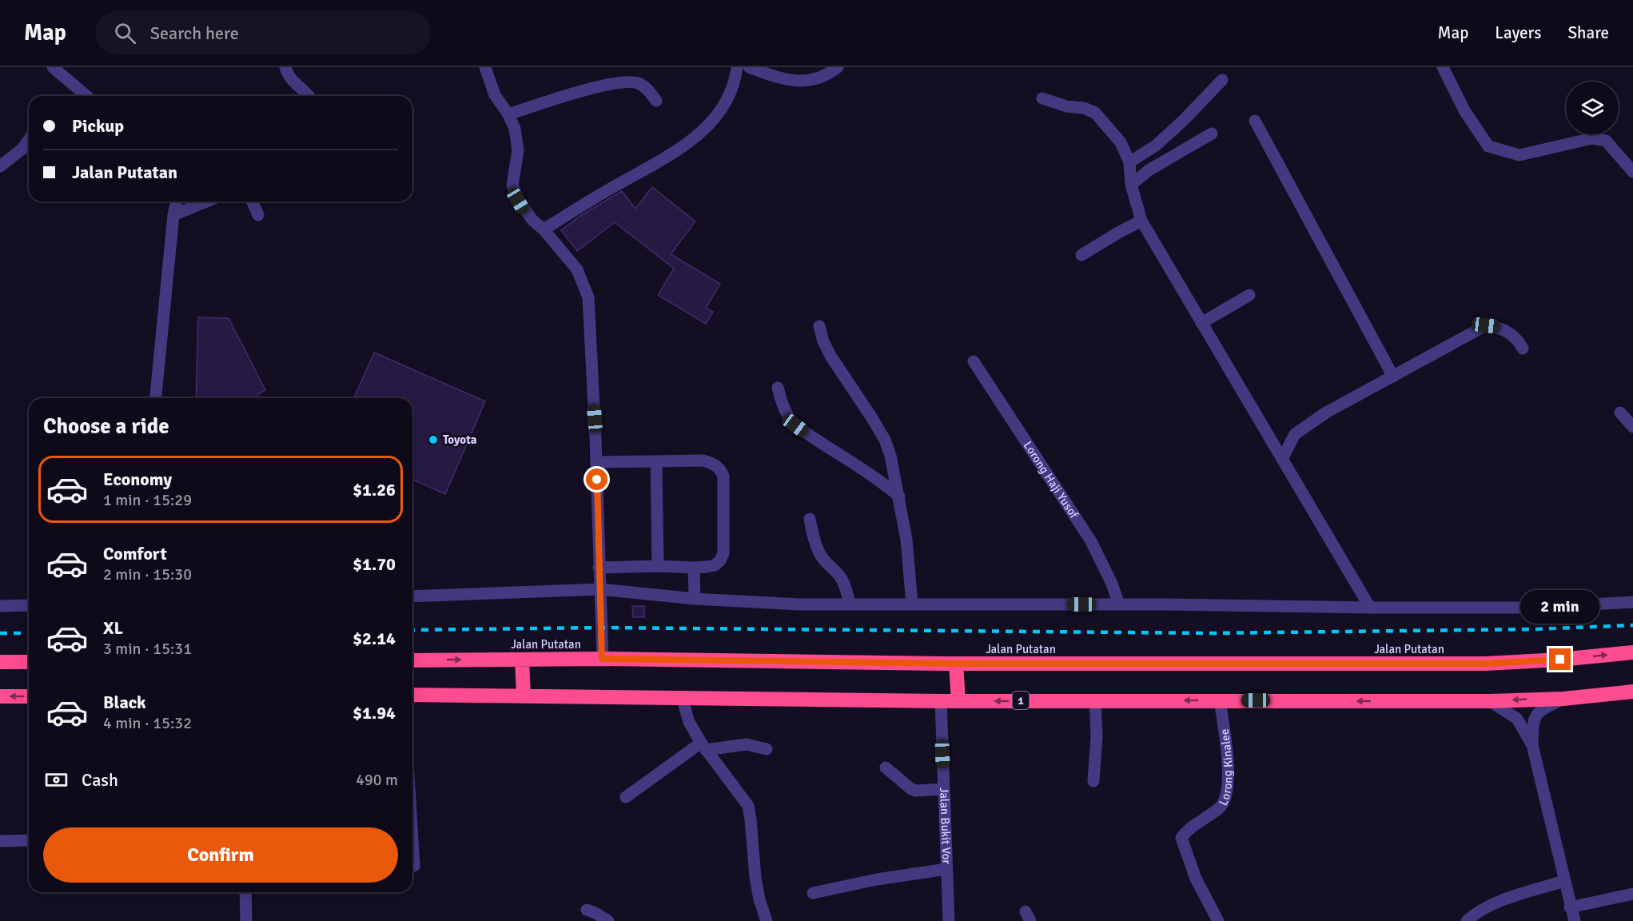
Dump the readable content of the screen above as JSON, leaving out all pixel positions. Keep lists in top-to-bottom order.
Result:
{
  "streets": {
    "highway": ["Jalan Putatan", "1"],
    "street": ["Lorong Haji Yusof", "Lorong Kinalee", "Jalan Bukit Vor"]
  },
  "crossings": [
    ["1", "Lorong Kinalee"],
    ["1", "Jalan Bukit Vor"]
  ],
  "places": ["Toyota"],
  "page": {
    "header": "Map",
    "search": "Search here",
    "nav": ["Map", "Layers", "Share"],
    "banner": ["Pickup", "Jalan Putatan"],
    "heading": "Choose a ride",
    "list": [
      {
        "name": "Economy",
        "note": "1 min · 15:29",
        "value": "$1.26"
      },
      {
        "name": "Comfort",
        "note": "2 min · 15:30",
        "value": "$1.70"
      },
      {
        "name": "XL",
        "note": "3 min · 15:31",
        "value": "$2.14"
      },
      {
        "name": "Black",
        "note": "4 min · 15:32",
        "value": "$1.94"
      }
    ],
    "bubble": "2 min",
    "pay": ["Cash", "490 m"],
    "buttons": "Confirm"
  }
}
